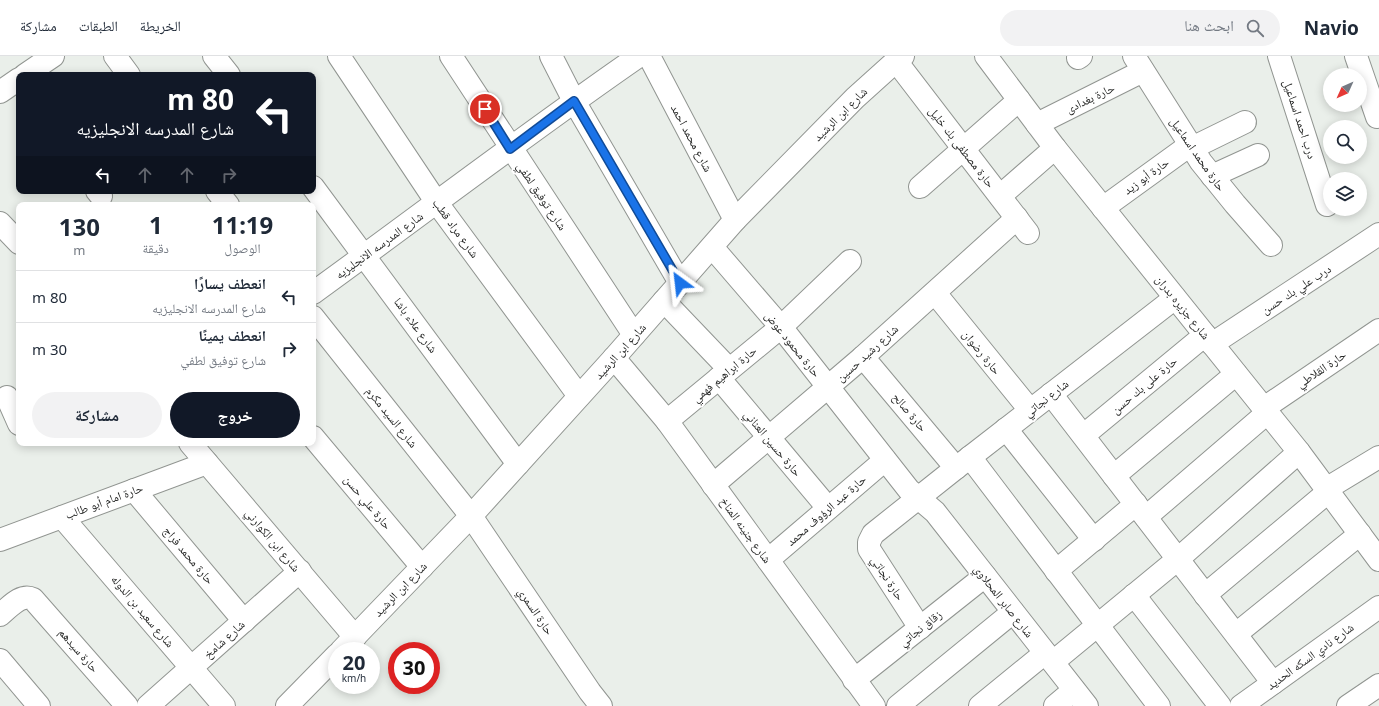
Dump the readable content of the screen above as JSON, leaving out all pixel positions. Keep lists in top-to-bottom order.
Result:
{
  "streets": {
    "street": [
      "حارة بغدادى",
      "شارع ابن الرشيد",
      "درب احمد اسماعيل",
      "شارع محمد احمد",
      "حارة مصطفى بك خليل",
      "حارة محمد اسماعيل",
      "حارة أبو زيد",
      "شارع توفيق لطفي",
      "شارع مراد قطب",
      "شارع المدرسه الانجليزيه",
      "درب علي بك حسن",
      "شارع جزيره بدران",
      "شارع علاء باشا",
      "حارة محمود عوض",
      "حارة رضوان",
      "شارع رشيد حسين",
      "حارة القلاطي",
      "حارة ابراهيم فهمي",
      "حارة على بك حسن",
      "شارع نجاتي",
      "حارة صالح",
      "شارع السيد مكرم",
      "حارة حسين العناني",
      "حارة امام أبو طالب",
      "حارة علي حسن",
      "حارة عبد الرؤوف محمد",
      "شارع جنينه المناخ",
      "شارع ابن الكوارني",
      "حارة محمد فراج",
      "حارة نجاتي",
      "شارع صابر المحلاوي",
      "شارع سعيد بن الدوله",
      "حارة السمري",
      "زقاق نجاتي",
      "شارع شامخ",
      "حارة سيدهم",
      "شارع نادي السكه الحديد"
    ]
  },
  "crossings": [
    ["حارة بغدادى", "حارة محمد اسماعيل"],
    ["حارة بغدادى", "شارع جزيره بدران"],
    ["شارع ابن الرشيد", "شارع محمد احمد"],
    ["شارع ابن الرشيد", "حارة مصطفى بك خليل"],
    ["شارع ابن الرشيد", "شارع توفيق لطفي"],
    ["شارع ابن الرشيد", "شارع مراد قطب"],
    ["شارع ابن الرشيد", "شارع علاء باشا"],
    ["شارع ابن الرشيد", "حارة محمود عوض"],
    ["شارع ابن الرشيد", "شارع السيد مكرم"],
    ["شارع ابن الرشيد", "حارة حسين العناني"],
    ["شارع ابن الرشيد", "حارة علي حسن"],
    ["شارع ابن الرشيد", "شارع جنينه المناخ"],
    ["شارع ابن الرشيد", "حارة السمري"],
    ["حارة مصطفى بك خليل", "شارع رشيد حسين"],
    ["حارة محمد اسماعيل", "حارة أبو زيد"],
    ["حارة أبو زيد", "شارع جزيره بدران"],
    ["شارع توفيق لطفي", "شارع المدرسه الانجليزيه"],
    ["شارع مراد قطب", "شارع المدرسه الانجليزيه"],
    ["شارع المدرسه الانجليزيه", "شارع علاء باشا"],
    ["درب علي بك حسن", "شارع جزيره بدران"],
    ["درب علي بك حسن", "حارة على بك حسن"],
    ["شارع جزيره بدران", "حارة القلاطي"],
    ["شارع جزيره بدران", "حارة على بك حسن"],
    ["شارع جزيره بدران", "شارع نجاتي"],
    ["حارة محمود عوض", "شارع رشيد حسين"],
    ["حارة محمود عوض", "حارة ابراهيم فهمي"],
    ["حارة محمود عوض", "شارع نجاتي"],
    ["حارة محمود عوض", "حارة عبد الرؤوف محمد"],
    ["حارة محمود عوض", "حارة نجاتي"],
    ["حارة محمود عوض", "شارع صابر المحلاوي"],
    ["حارة رضوان", "شارع رشيد حسين"],
    ["حارة رضوان", "شارع نجاتي"],
    ["شارع رشيد حسين", "حارة صالح"],
    ["شارع رشيد حسين", "حارة حسين العناني"],
    ["شارع رشيد حسين", "شارع جنينه المناخ"],
    ["حارة القلاطي", "حارة صالح"],
    ["حارة ابراهيم فهمي", "حارة حسين العناني"],
    ["حارة ابراهيم فهمي", "شارع جنينه المناخ"],
    ["شارع نجاتي", "حارة صالح"],
    ["شارع نجاتي", "حارة نجاتي"],
    ["شارع نجاتي", "شارع صابر المحلاوي"],
    ["شارع السيد مكرم", "حارة السمري"],
    ["حارة حسين العناني", "حارة عبد الرؤوف محمد"],
    ["حارة امام أبو طالب", "شارع ابن الكوارني"],
    ["حارة امام أبو طالب", "حارة محمد فراج"],
    ["حارة امام أبو طالب", "شارع سعيد بن الدوله"],
    ["حارة عبد الرؤوف محمد", "شارع جنينه المناخ"],
    ["شارع جنينه المناخ", "زقاق نجاتي"],
    ["شارع ابن الكوارني", "شارع شامخ"],
    ["حارة محمد فراج", "شارع شامخ"],
    ["حارة نجاتي", "شارع صابر المحلاوي"],
    ["حارة نجاتي", "زقاق نجاتي"],
    ["شارع صابر المحلاوي", "زقاق نجاتي"],
    ["شارع سعيد بن الدوله", "شارع شامخ"]
  ],
  "north": "bottom left",
  "page": {
    "header": "Navio",
    "search": "ابحث هنا",
    "nav": ["الخريطة", "الطبقات", "مشاركة"],
    "turn": ["80 m", "شارع المدرسه الانجليزيه"],
    "eta": [
      "11:19",
      "الوصول",
      "1",
      "دقيقة",
      "130",
      "m"
    ],
    "list": [
      {
        "name": "انعطف يسارًا",
        "note": "شارع المدرسه الانجليزيه",
        "value": "80 m"
      },
      {
        "name": "انعطف يمينًا",
        "note": "شارع توفيق لطفي",
        "value": "30 m"
      }
    ],
    "buttons": ["خروج", "مشاركة"],
    "speed": "20 km/h",
    "limit": "30"
  }
}
